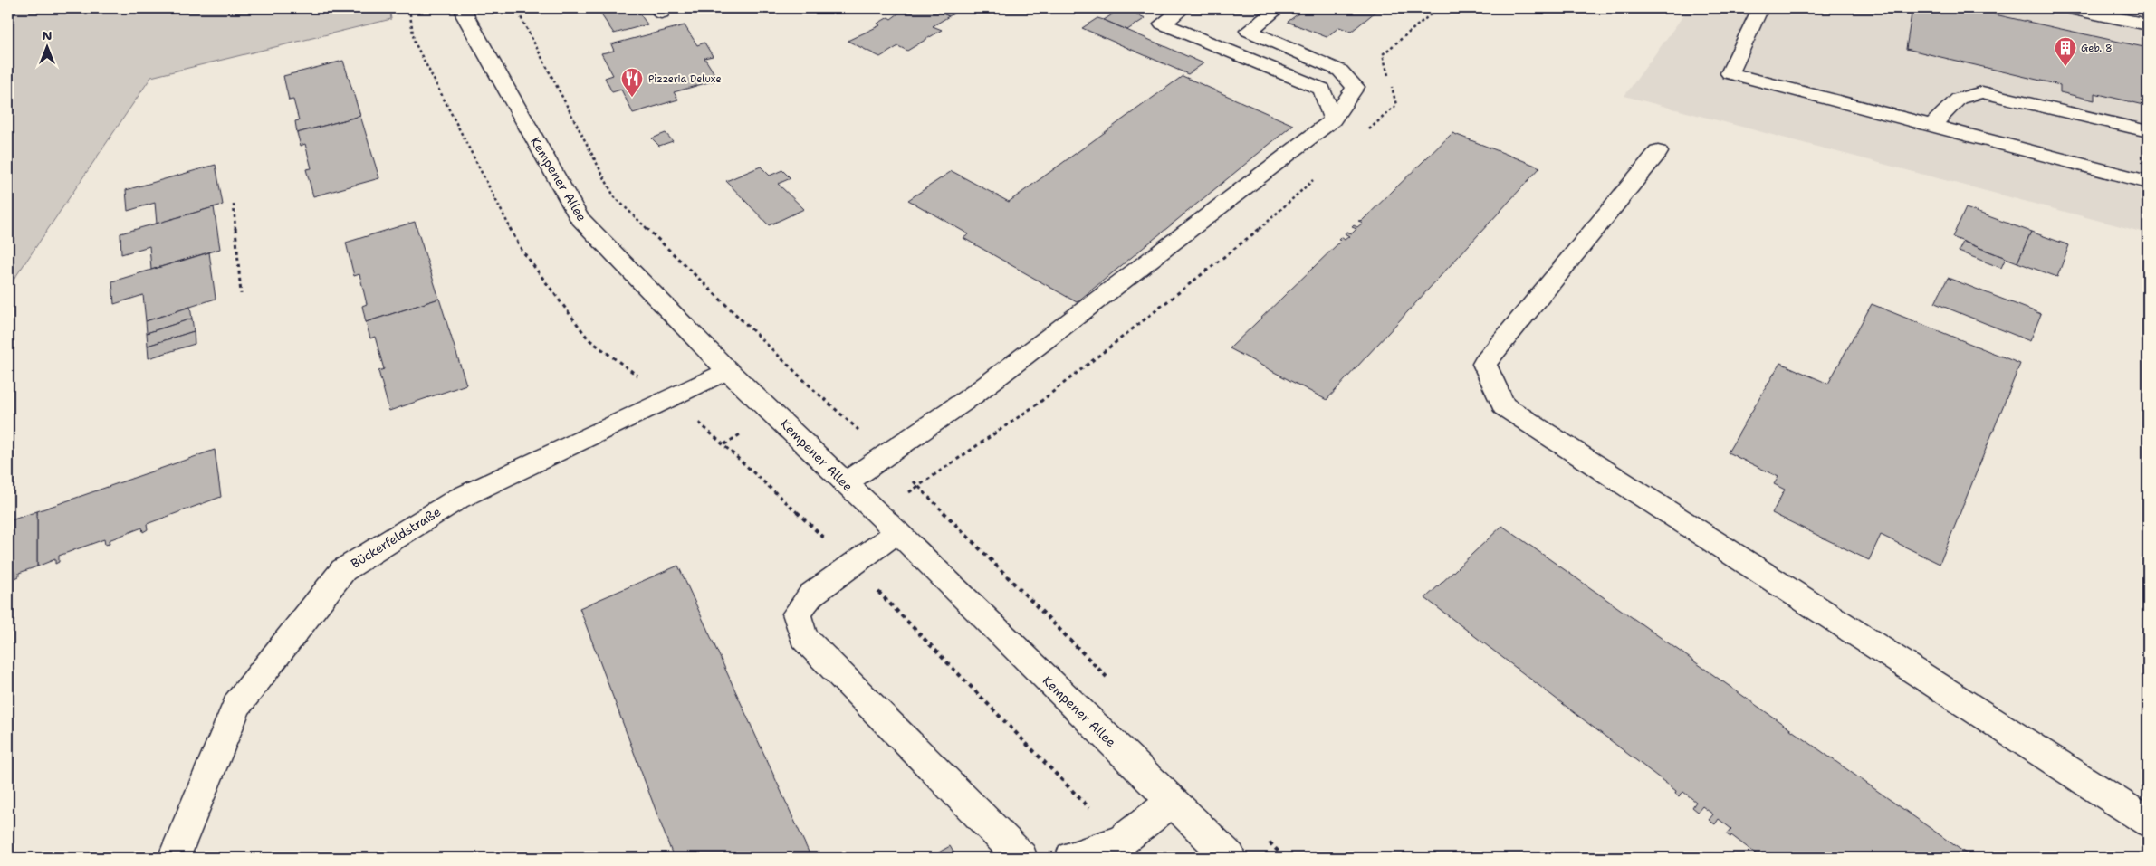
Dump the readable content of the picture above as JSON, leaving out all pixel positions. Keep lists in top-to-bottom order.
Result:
{
  "streets": {
    "main road": ["Kempener Allee", "Bückerfeldstraße"]
  },
  "crossings": [
    ["Kempener Allee", "Bückerfeldstraße"]
  ],
  "places": {
    "building": ["Geb. 8"],
    "restaurant": ["Pizzeria Deluxe"]
  },
  "north": "top"
}
